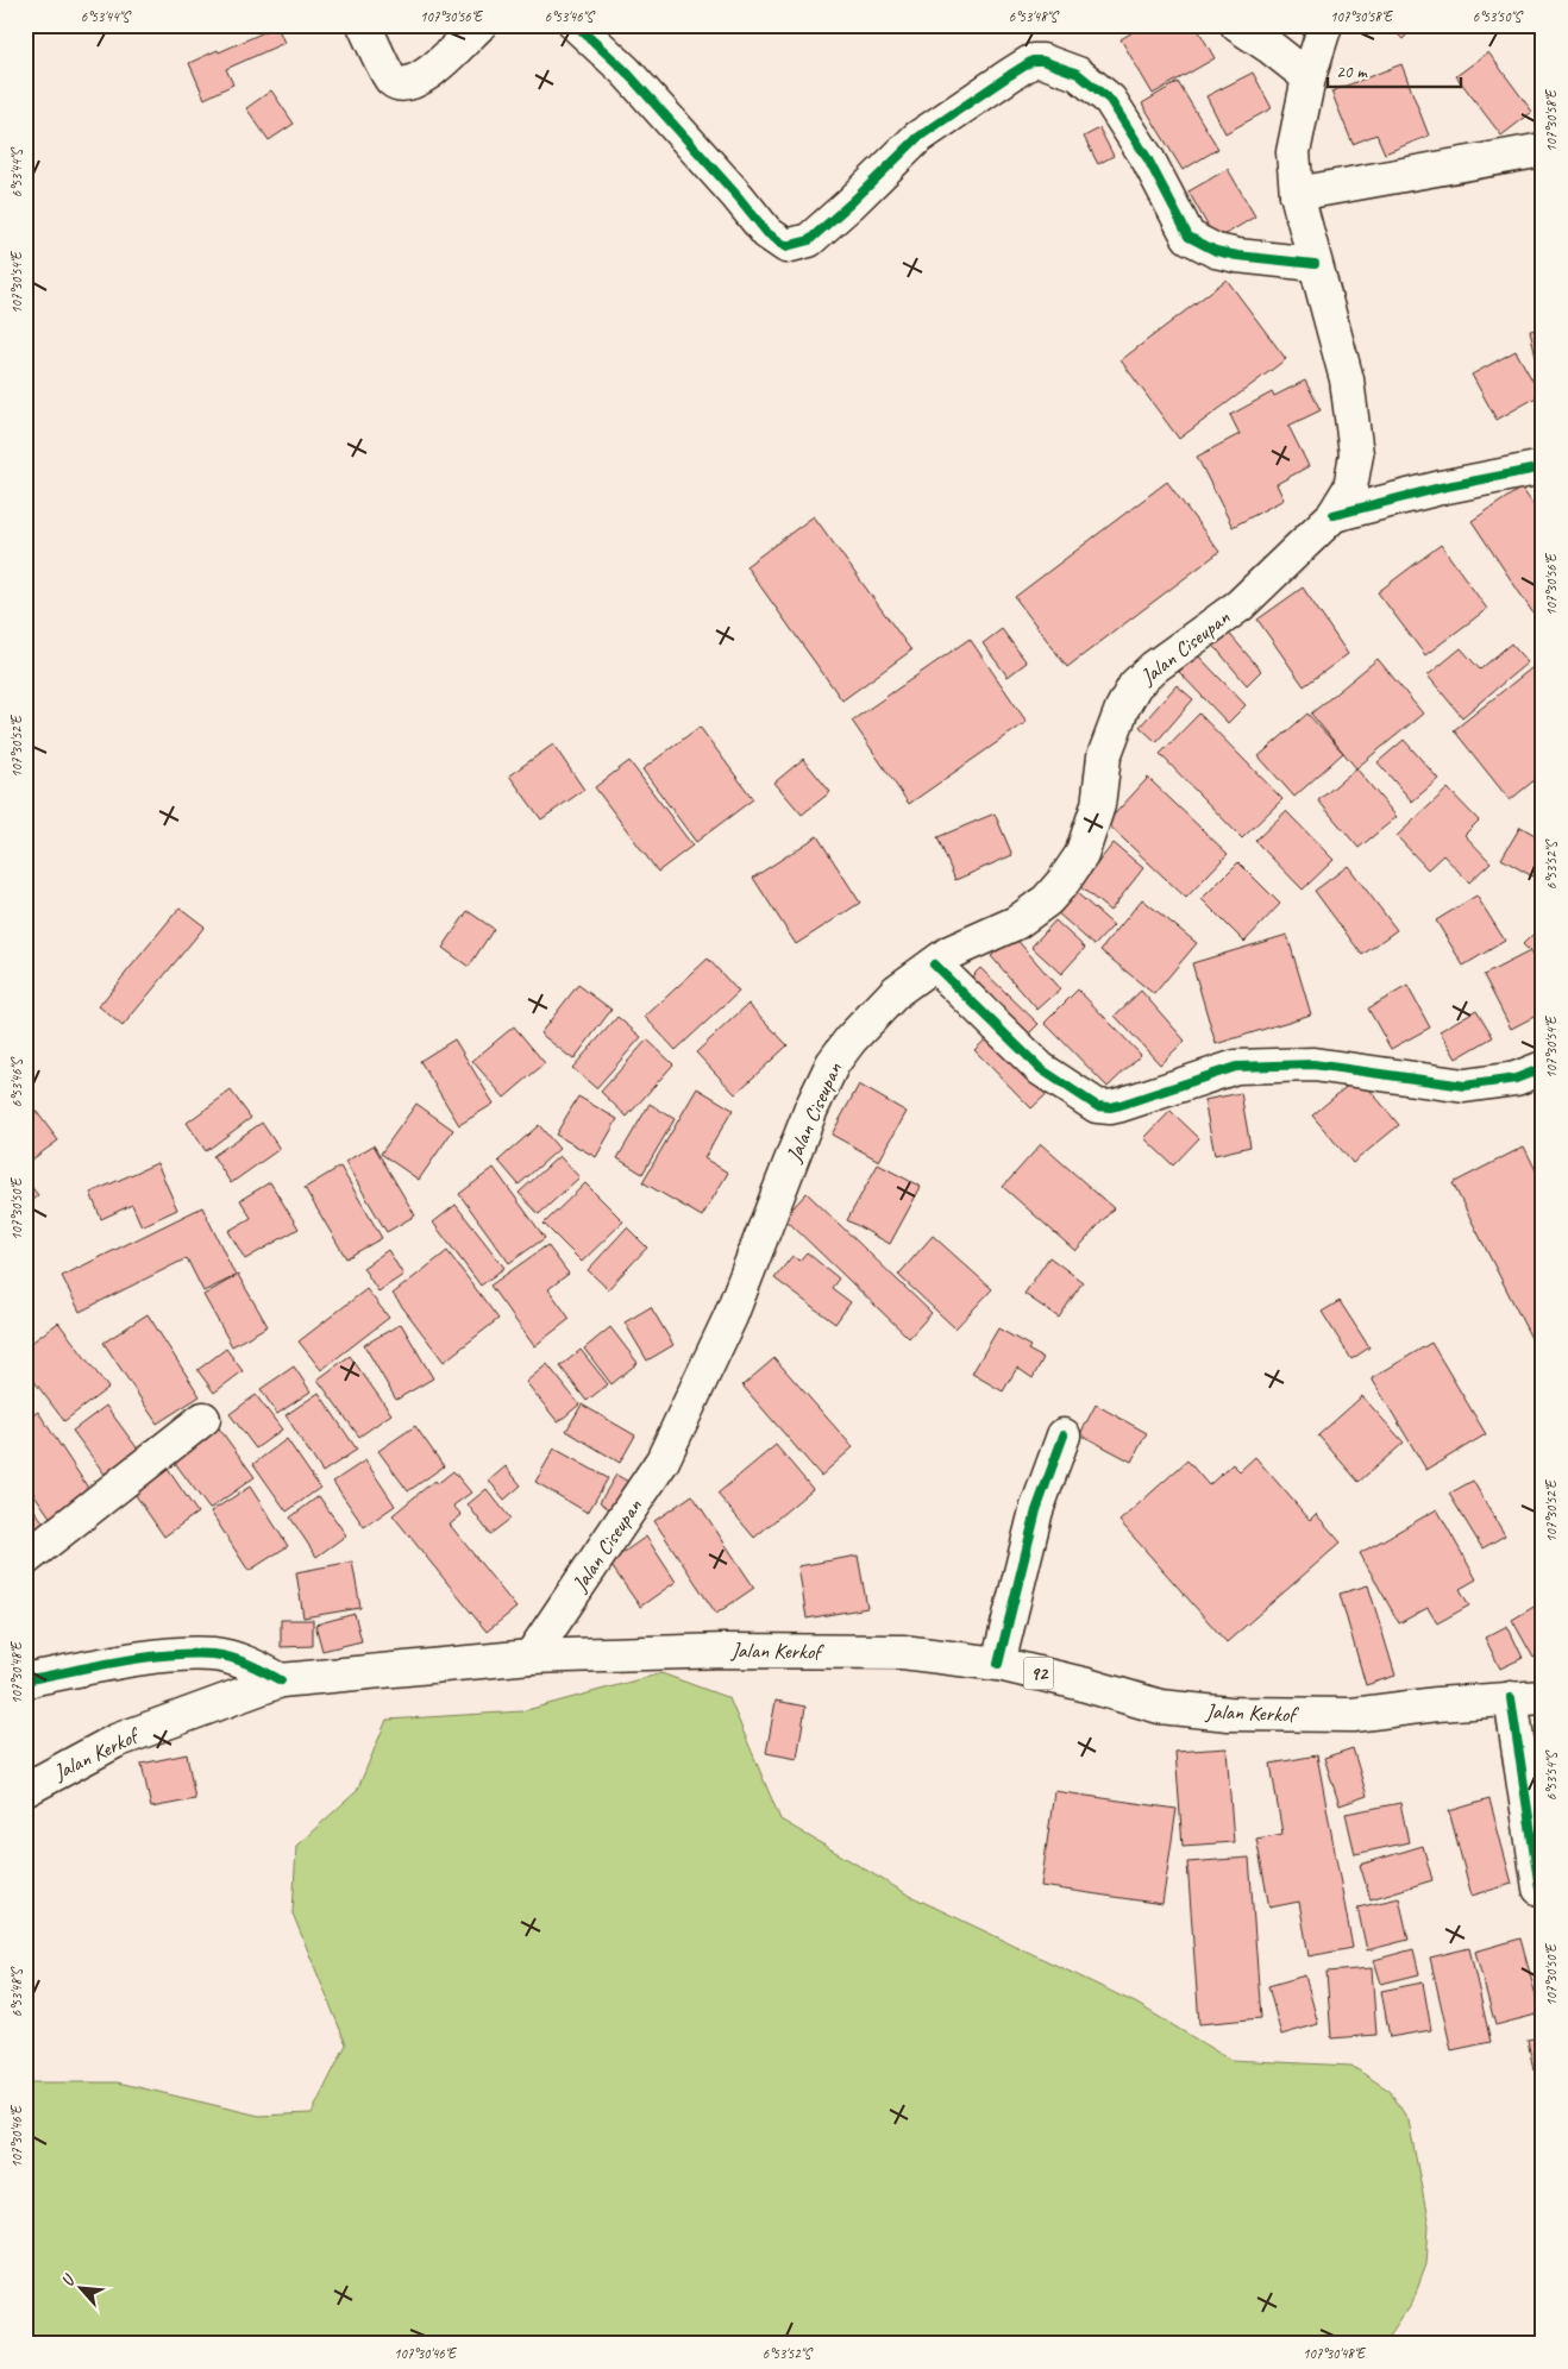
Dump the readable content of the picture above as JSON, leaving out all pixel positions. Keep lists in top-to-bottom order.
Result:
{
  "streets": {
    "main road": ["Jalan Ciseupan", "Jalan Kerkof", "92"]
  },
  "crossings": [
    ["Jalan Ciseupan", "Jalan Kerkof"]
  ],
  "scale_bar": "20 m",
  "north": "top left",
  "coordinates": [
    "6°53'44\"S",
    "107°30'56\"E",
    "6°53'46\"S",
    "6°53'48\"S",
    "107°30'58\"E",
    "6°53'50\"S",
    "107°30'54\"E",
    "107°30'52\"E",
    "6°53'52\"S",
    "107°30'50\"E",
    "107°30'48\"E",
    "6°53'54\"S",
    "107°30'46\"E"
  ]
}
